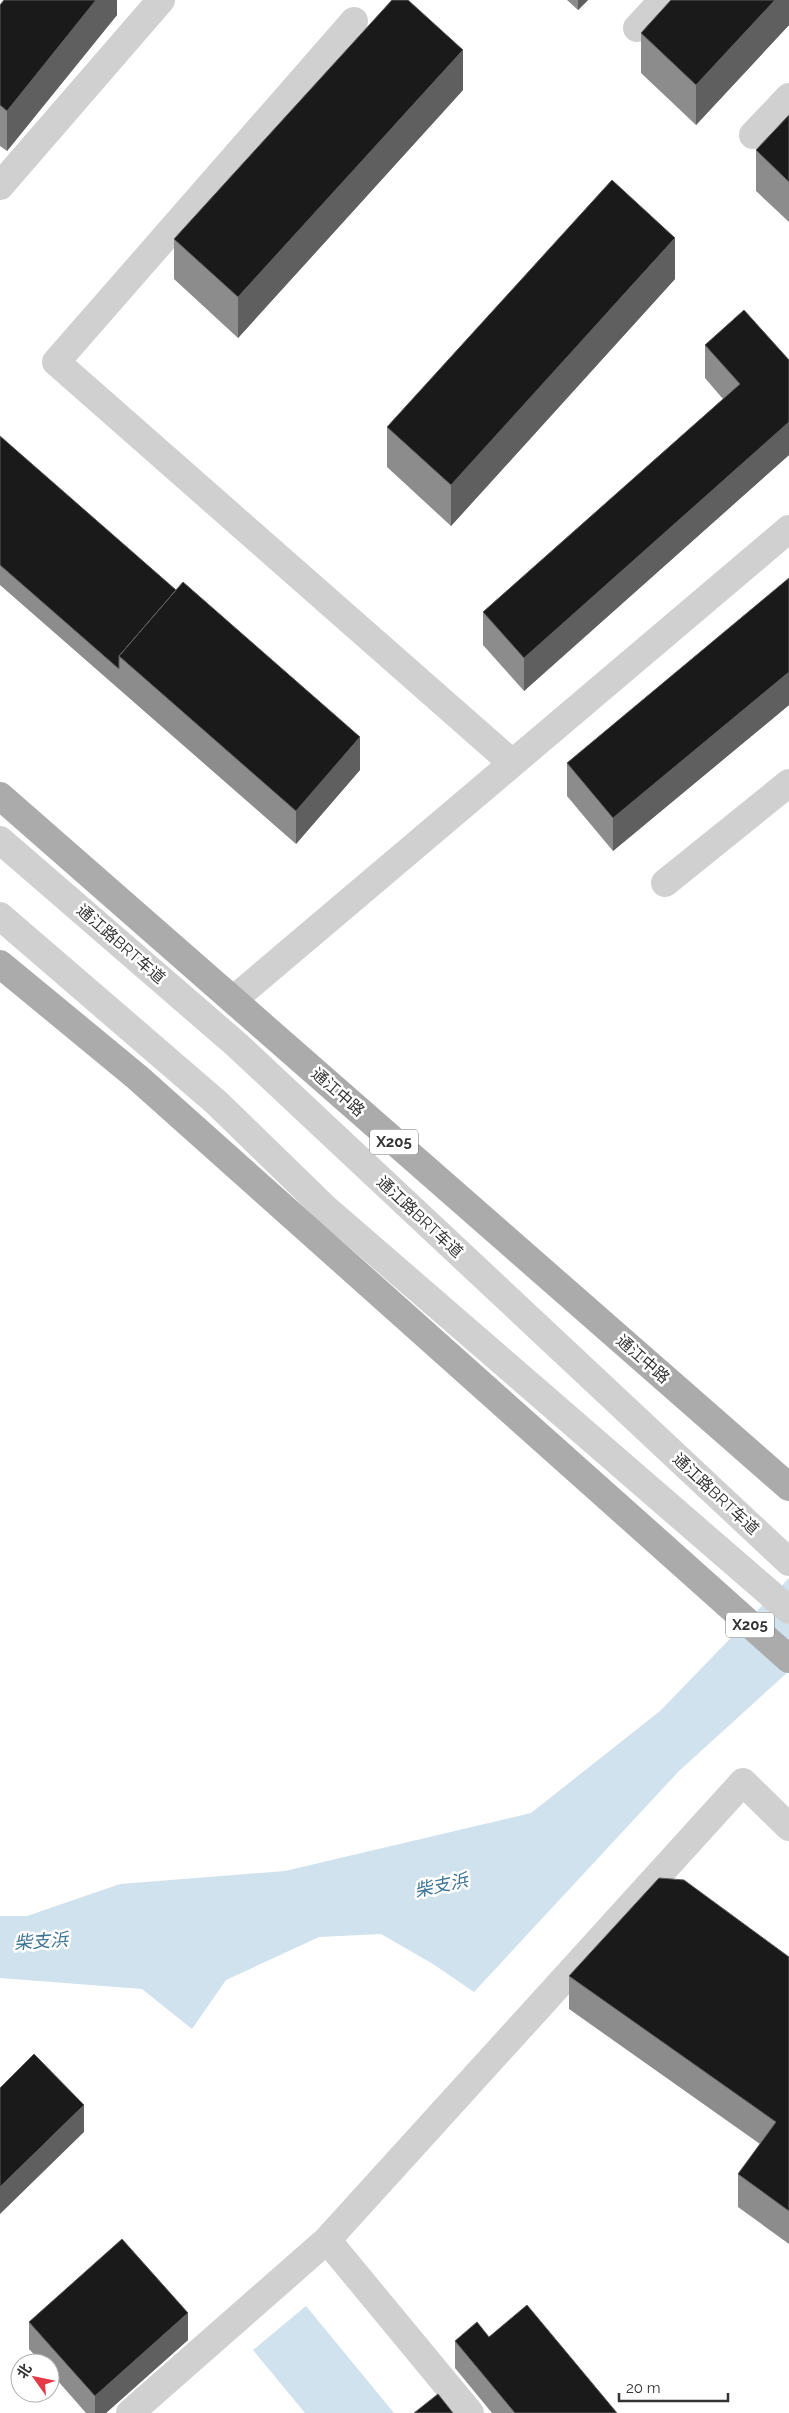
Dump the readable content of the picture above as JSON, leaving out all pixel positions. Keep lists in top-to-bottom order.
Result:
{
  "streets": {
    "main road": ["通江中路", "X205"],
    "street": ["通江路BRT车道"]
  },
  "water": ["柴支浜"],
  "scale_bar": "20 m",
  "north": "top left"
}
